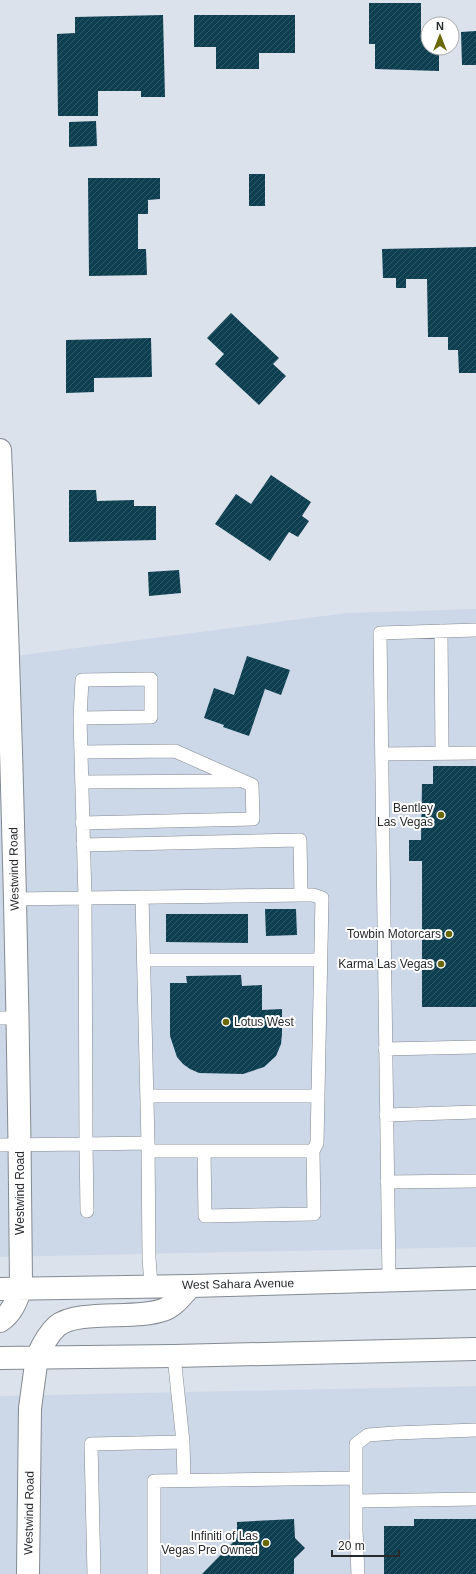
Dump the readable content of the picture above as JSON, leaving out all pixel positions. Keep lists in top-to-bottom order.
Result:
{
  "streets": {
    "main road": ["Westwind Road", "West Sahara Avenue"]
  },
  "crossings": [
    ["Westwind Road", "West Sahara Avenue"]
  ],
  "places": [
    "Bentley Las Vegas",
    "Towbin Motorcars",
    "Karma Las Vegas",
    "Lotus West",
    "Infiniti of Las Vegas Pre Owned"
  ],
  "scale_bar": "20 m",
  "north": "top"
}
